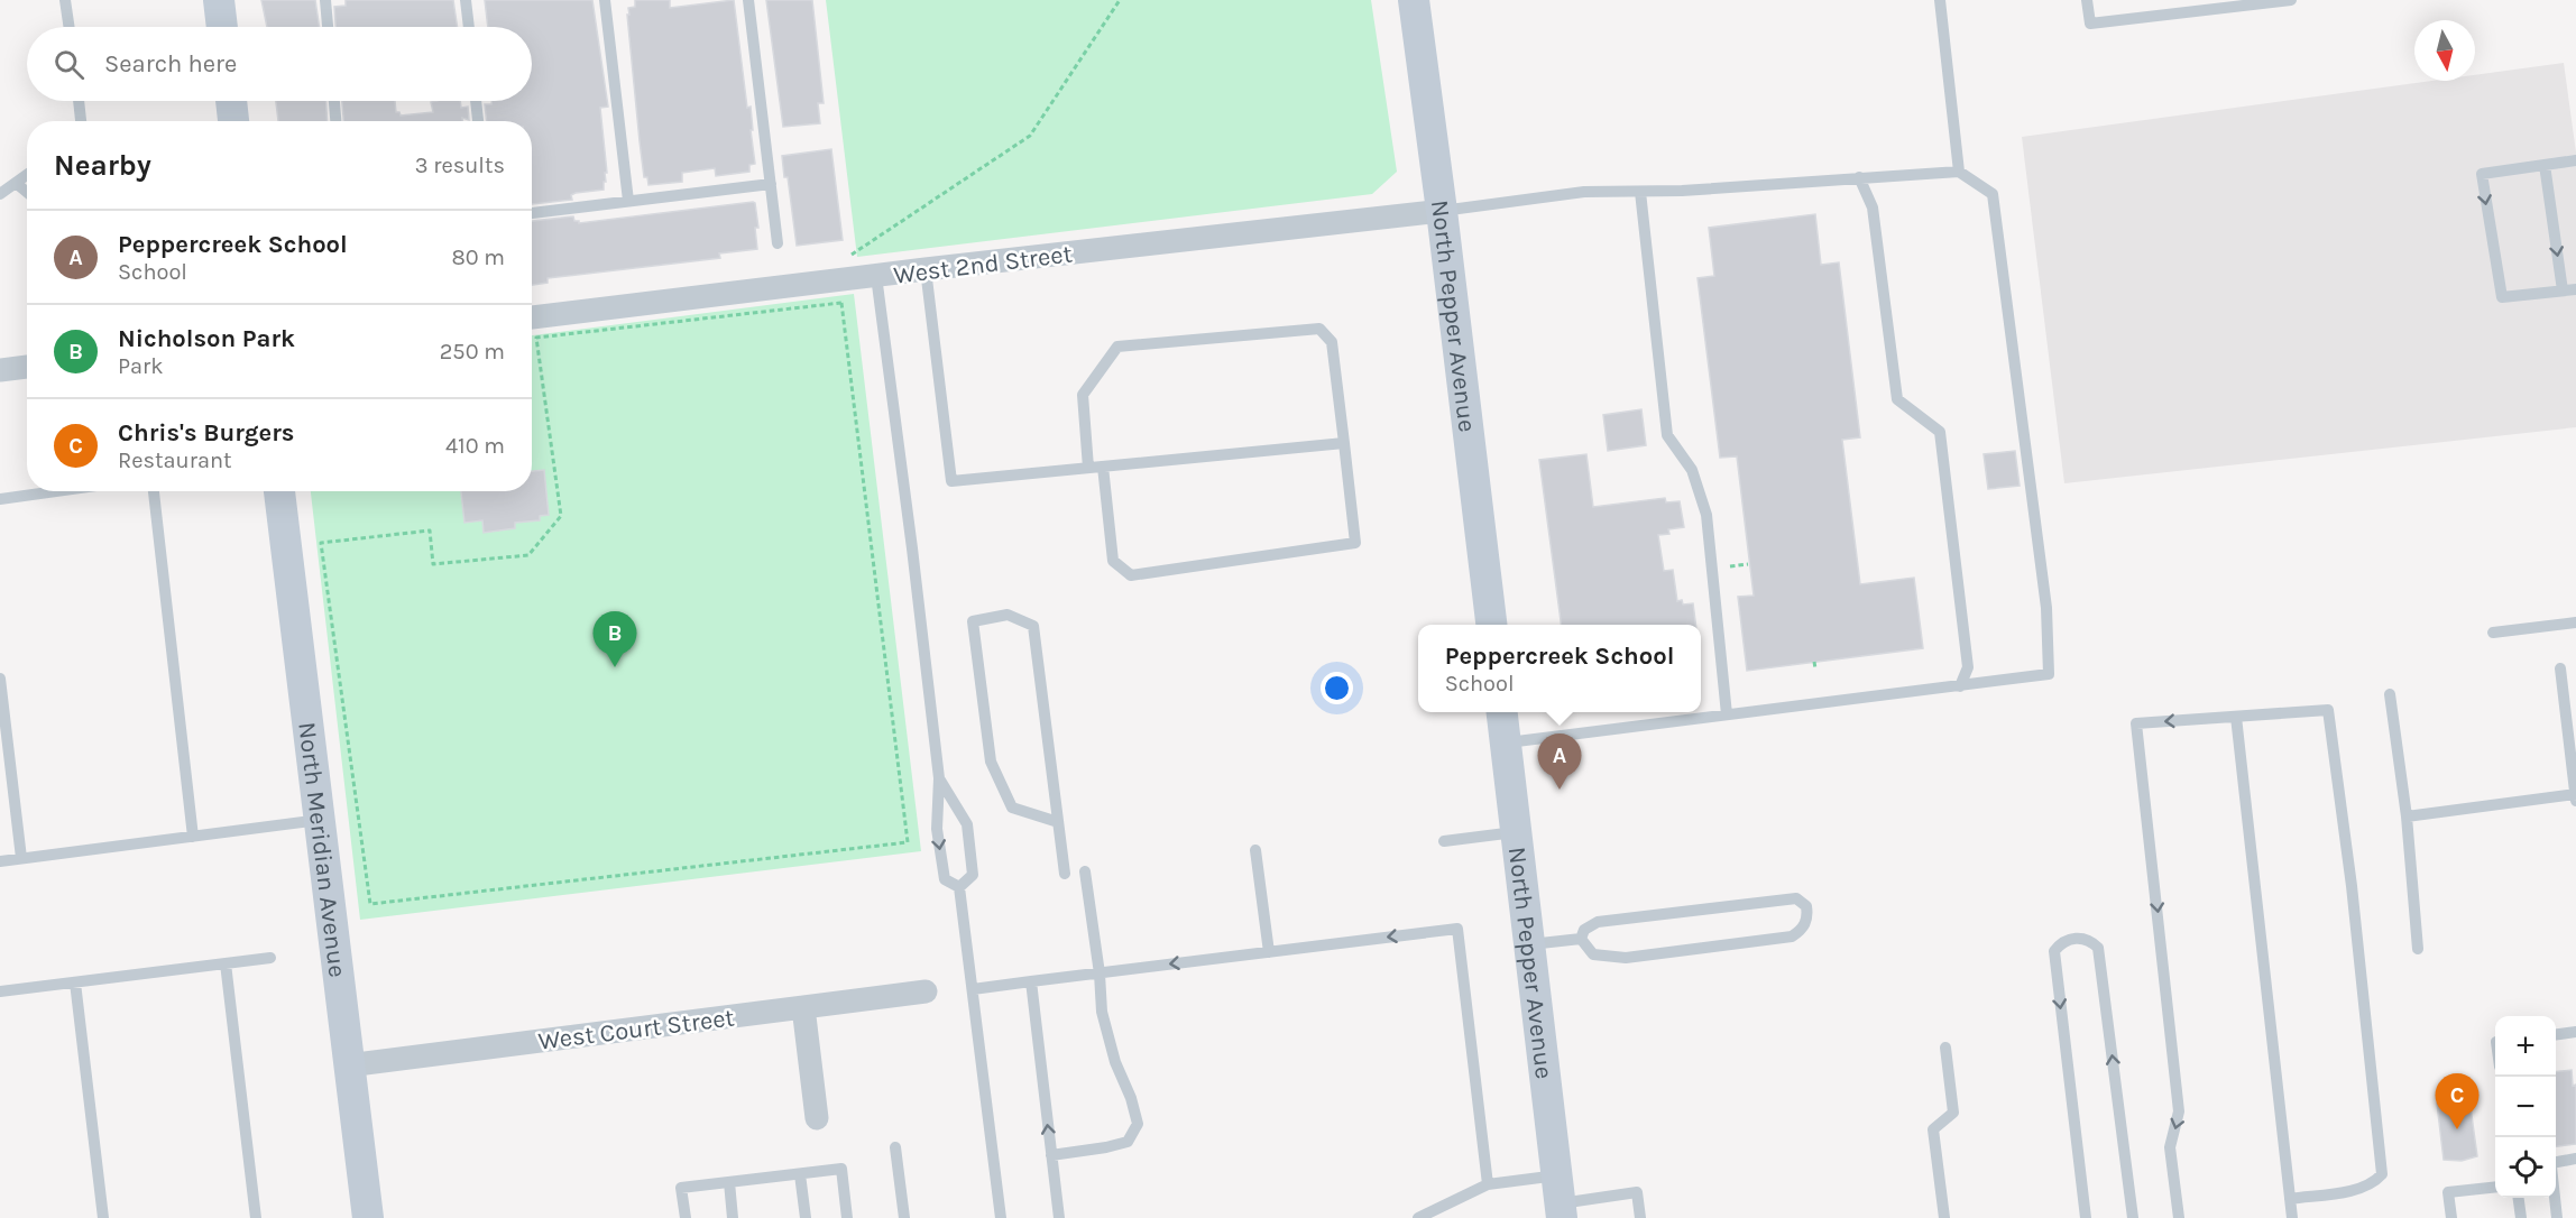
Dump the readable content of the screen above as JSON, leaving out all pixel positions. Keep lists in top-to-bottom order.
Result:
{
  "streets": {
    "main road": ["North Pepper Avenue", "North Meridian Avenue"],
    "street": ["West 2nd Street", "West Court Street"]
  },
  "crossings": [
    ["West 2nd Street", "North Pepper Avenue"],
    ["North Meridian Avenue", "West Court Street"]
  ],
  "north": "bottom",
  "page": {
    "search": "Search here",
    "heading": ["Nearby", "3 results"],
    "list": [
      {
        "mark": "A",
        "name": "Peppercreek School",
        "note": "School",
        "value": "80 m"
      },
      {
        "mark": "B",
        "name": "Nicholson Park",
        "note": "Park",
        "value": "250 m"
      },
      {
        "mark": "C",
        "name": "Chris's Burgers",
        "note": "Restaurant",
        "value": "410 m"
      }
    ],
    "pins": ["B", "A", "C"],
    "popup": ["Peppercreek School", "School"],
    "map_buttons": ["+", "−"]
  }
}
